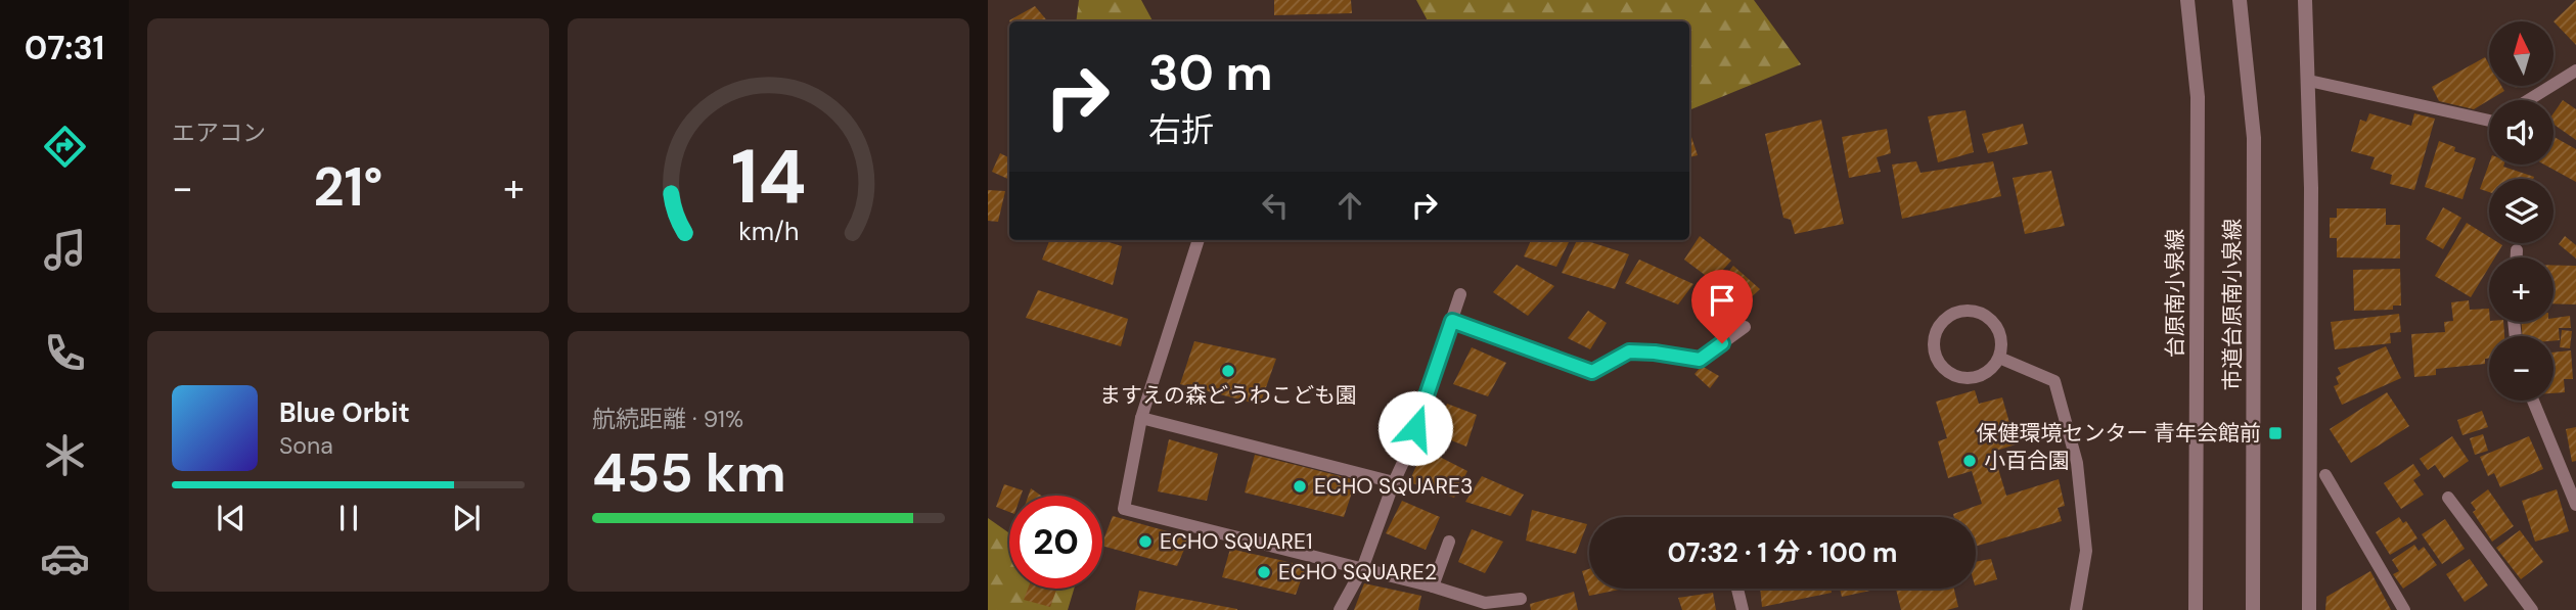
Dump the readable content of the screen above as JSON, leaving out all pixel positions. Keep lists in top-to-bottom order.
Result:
{
  "streets": {
    "street": ["台原南小泉線", "市道台原南小泉線"]
  },
  "places": {
    "other": [
      "ますえの森どうわこども園",
      "小百合園",
      "ECHO SQUARE3",
      "ECHO SQUARE1",
      "ECHO SQUARE2"
    ],
    "transit": ["保健環境センター 青年会館前"]
  },
  "north": "top",
  "page": {
    "tabs": "07:31",
    "tile": [
      "エアコン",
      ["航続距離 · 91%", "455 km"]
    ],
    "map_buttons": ["+", "−"],
    "turn": ["30 m", "右折"],
    "heat": ["−", "21°", "+"],
    "song": ["Blue Orbit", "Sona"],
    "limit": "20",
    "trip": "07:32 · 1 分 · 100 m",
    "gauge": ["14", "km/h"]
  }
}
